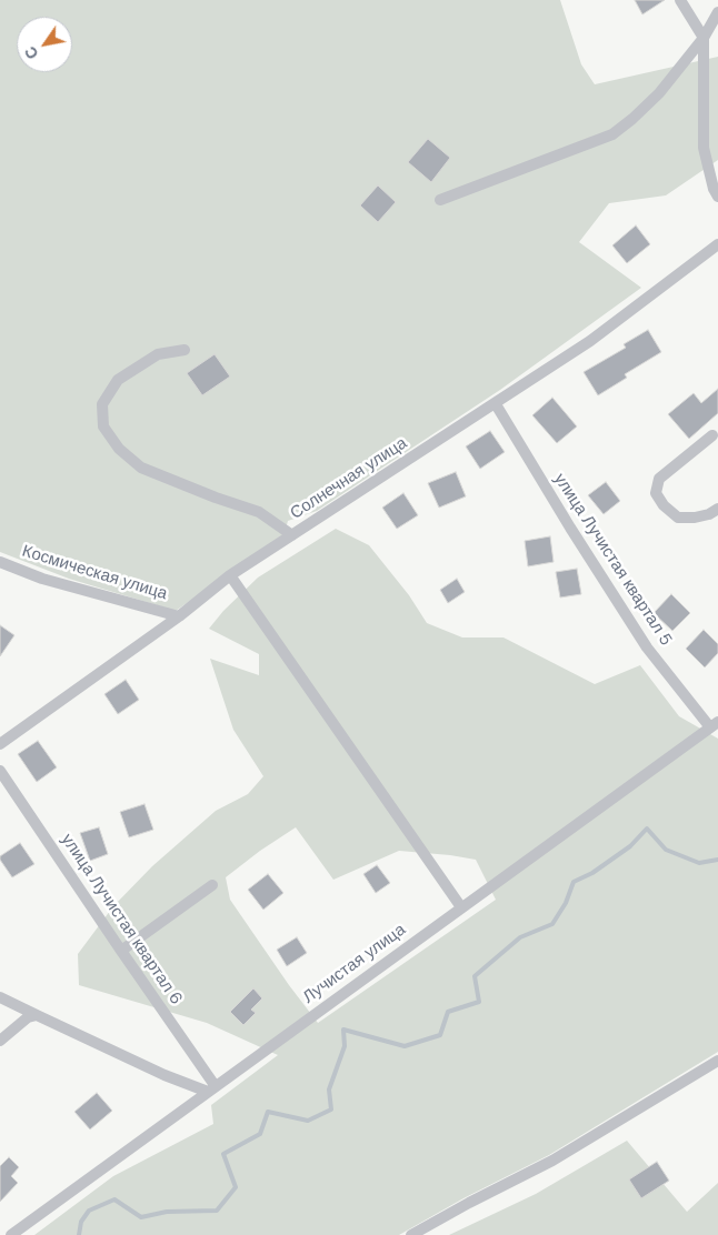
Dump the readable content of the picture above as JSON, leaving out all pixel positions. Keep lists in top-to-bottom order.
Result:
{
  "streets": {
    "street": [
      "Солнечная улица",
      "улица Лучистая квартал 5",
      "Космическая улица",
      "улица Лучистая квартал 6",
      "Лучистая улица"
    ]
  },
  "crossings": [
    ["Солнечная улица", "улица Лучистая квартал 5"],
    ["Солнечная улица", "Космическая улица"],
    ["улица Лучистая квартал 5", "Лучистая улица"],
    ["улица Лучистая квартал 6", "Лучистая улица"]
  ],
  "north": "bottom left"
}
